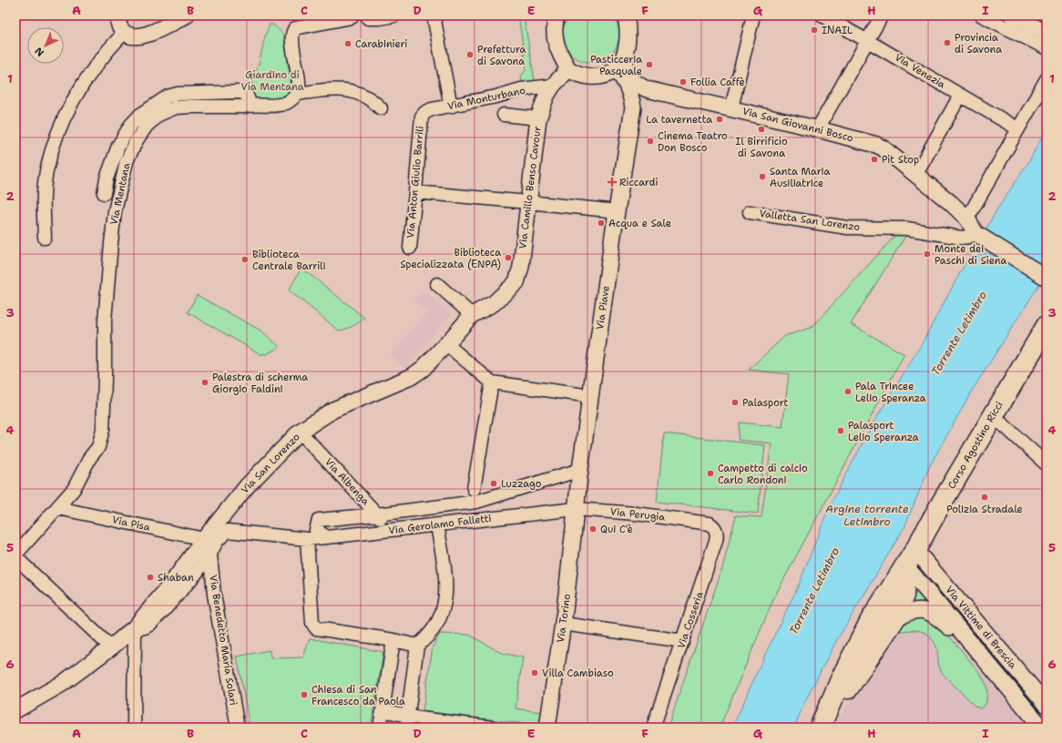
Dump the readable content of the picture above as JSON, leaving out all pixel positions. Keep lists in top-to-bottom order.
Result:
{
  "streets": {
    "main road": ["Corso Agostino Ricci"],
    "street": [
      "Via Venezia",
      "Via Monturbano",
      "Via San Giovanni Bosco",
      "Via Anton Giulio Barrili",
      "Via Camillo Benso Cavour",
      "Via Mentana",
      "Valletta San Lorenzo",
      "Via Piave",
      "Via San Lorenzo",
      "Via Albenga",
      "Via Perugia",
      "Via Pisa",
      "Via Gerolamo Falletti",
      "Via Torino",
      "Via Cosseria",
      "Via Vittime di Brescia",
      "Via Benedetto Maria Solari"
    ]
  },
  "crossings": [
    ["Via Monturbano", "Via Anton Giulio Barrili"],
    ["Via Monturbano", "Via Camillo Benso Cavour"],
    ["Via San Giovanni Bosco", "Valletta San Lorenzo"],
    ["Via San Giovanni Bosco", "Via Piave"],
    ["Via Camillo Benso Cavour", "Via San Lorenzo"],
    ["Via Mentana", "Via Pisa"],
    ["Via Piave", "Via Perugia"],
    ["Via Piave", "Via Gerolamo Falletti"],
    ["Via Piave", "Via Torino"],
    ["Corso Agostino Ricci", "Via Vittime di Brescia"],
    ["Via San Lorenzo", "Via Albenga"],
    ["Via San Lorenzo", "Via Pisa"],
    ["Via San Lorenzo", "Via Gerolamo Falletti"],
    ["Via San Lorenzo", "Via Benedetto Maria Solari"],
    ["Via Albenga", "Via Gerolamo Falletti"],
    ["Via Perugia", "Via Gerolamo Falletti"],
    ["Via Perugia", "Via Torino"],
    ["Via Perugia", "Via Cosseria"],
    ["Via Gerolamo Falletti", "Via Torino"]
  ],
  "water": ["Torrente Letimbro", "Argine torrente Letimbro"],
  "parks": ["Giardino di Via Mentana"],
  "places": {
    "other": [
      "INAIL",
      "Provincia di Savona",
      "Carabinieri",
      "Prefettura di Savona",
      "Pasticceria Pasquale",
      "Follia Caffè",
      "La tavernetta",
      "Il Birrificio di Savona",
      "Cinema Teatro Don Bosco",
      "Pit Stop",
      "Santa Maria Ausiliatrice",
      "Acqua e Sale",
      "Monte dei Paschi di Siena",
      "Biblioteca Specializzata (ENPA)",
      "Biblioteca Centrale Barrili",
      "Palestra di scherma Giorgio Faldini",
      "Pala Trincee Lelio Speranza",
      "Palasport",
      "Palasport Lelio Speranza",
      "Campetto di calcio Carlo Rondoni",
      "Luzzago",
      "Polizia Stradale",
      "Qui C'è",
      "Shaban",
      "Villa Cambiaso",
      "Chiesa di San Francesco da Paola"
    ],
    "health": ["Riccardi"]
  },
  "north": "bottom left",
  "grid": {
    "columns": [
      "A",
      "B",
      "C",
      "D",
      "E",
      "F",
      "G",
      "H",
      "I"
    ],
    "rows": [
      "1",
      "2",
      "3",
      "4",
      "5",
      "6"
    ]
  }
}
